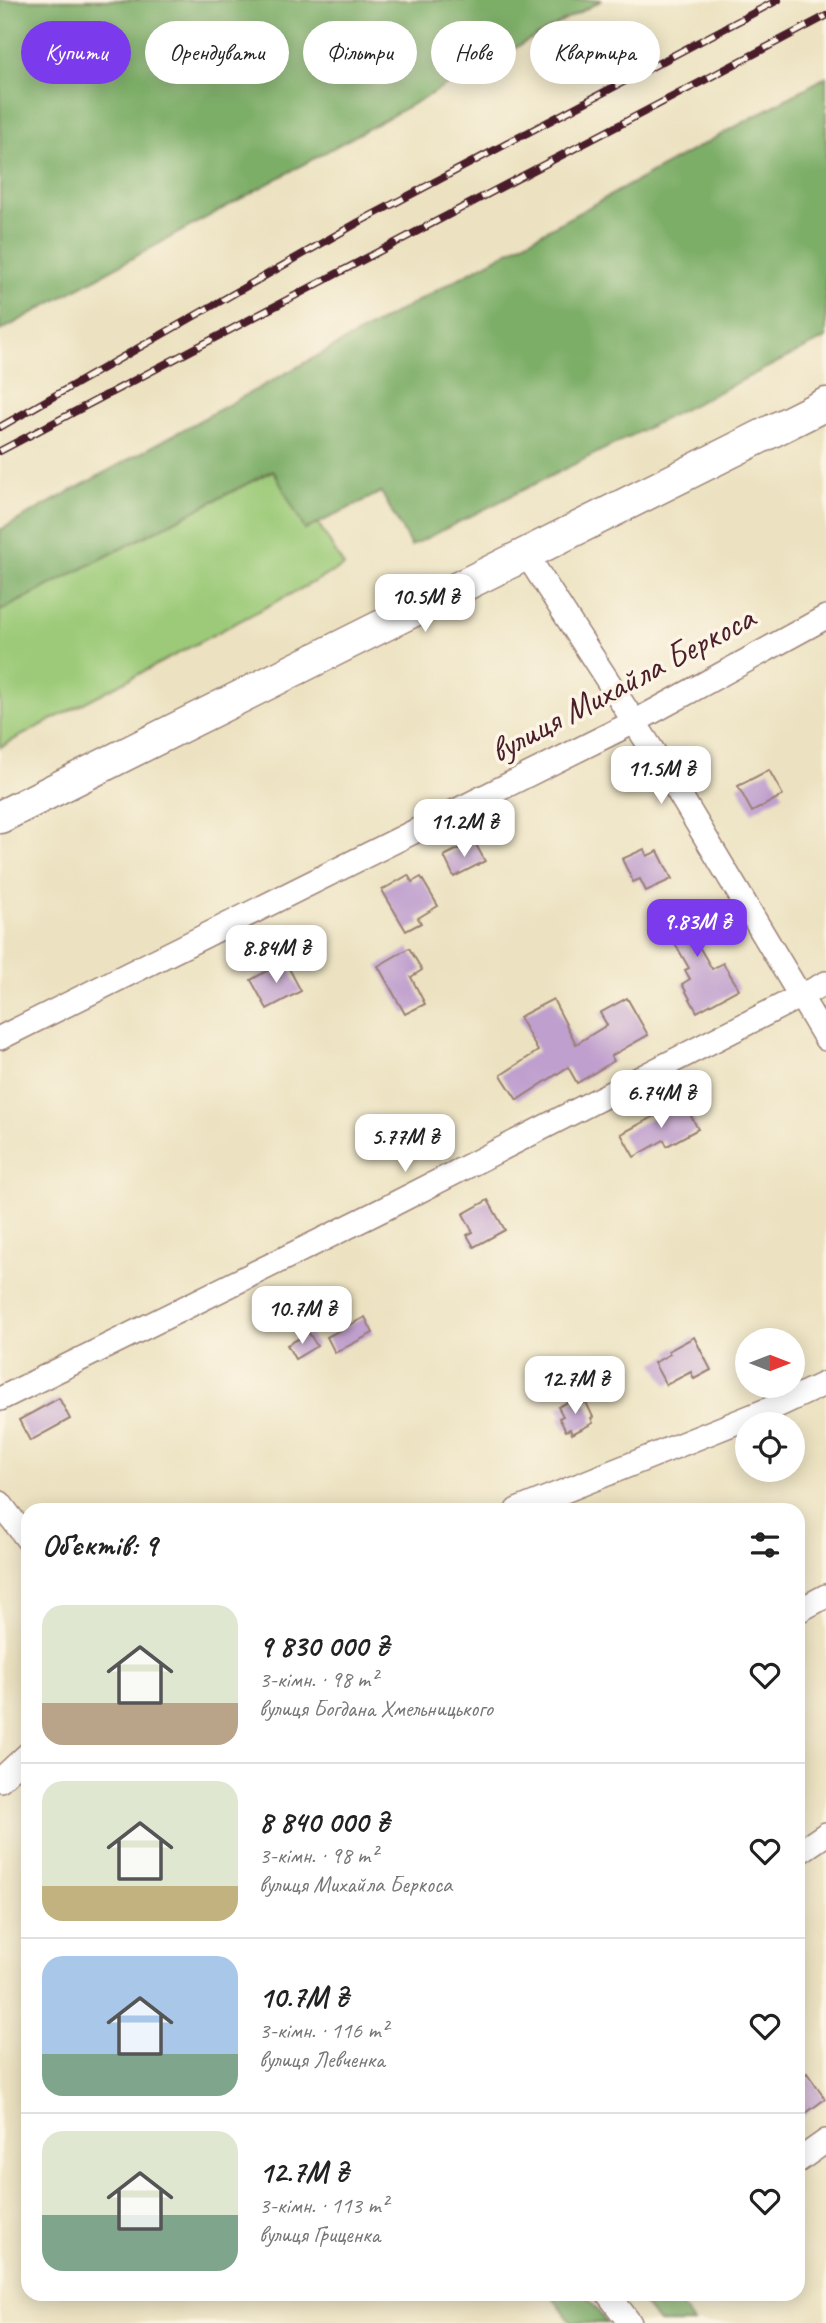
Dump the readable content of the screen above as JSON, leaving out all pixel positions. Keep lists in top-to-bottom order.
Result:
{
  "streets": {
    "street": ["вулиця Михайла Беркоса"]
  },
  "north": "right",
  "page": {
    "chip": [
      "Купити",
      "Орендувати",
      "Фільтри",
      "Нове",
      "Квартира"
    ],
    "price": [
      "10.5M ₴",
      "11.5M ₴",
      "11.2M ₴",
      "9.83M ₴",
      "8.84M ₴",
      "6.74M ₴",
      "5.77M ₴",
      "10.7M ₴",
      "12.7M ₴"
    ],
    "heading": "Об’єктів: 9",
    "list": [
      {
        "name": "9 830 000 ₴",
        "note": "3-кімн. · 98 m² · вулиця Богдана Хмельницького"
      },
      {
        "name": "8 840 000 ₴",
        "note": "3-кімн. · 98 m² · вулиця Михайла Беркоса"
      },
      {
        "name": "10.7M ₴",
        "note": "3-кімн. · 116 m² · вулиця Левченка"
      },
      {
        "name": "12.7M ₴",
        "note": "3-кімн. · 113 m² · вулиця Гриценка"
      }
    ]
  }
}
